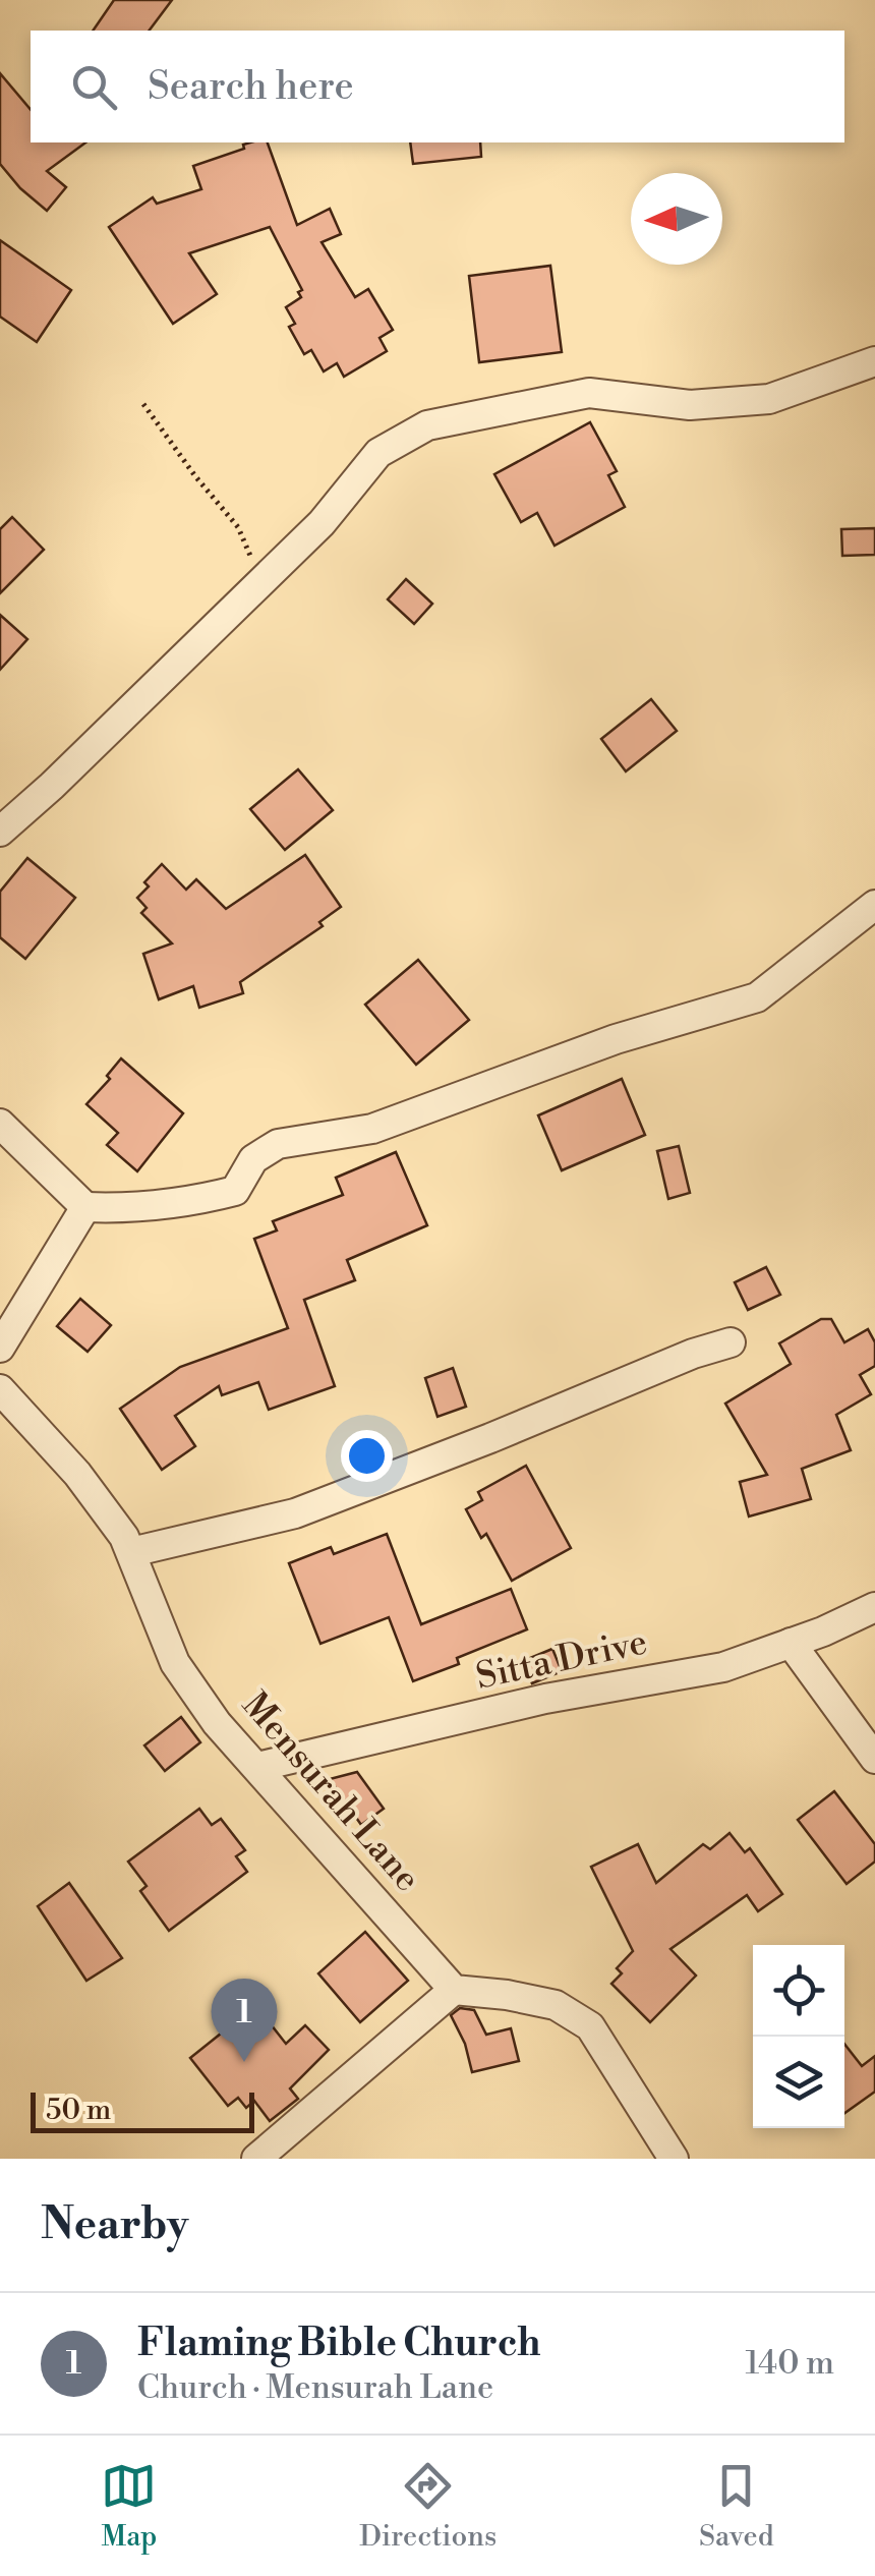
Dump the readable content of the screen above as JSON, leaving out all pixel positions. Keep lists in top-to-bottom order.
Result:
{
  "streets": {
    "street": ["Sitta Drive", "Mensurah Lane"]
  },
  "crossings": [
    ["Sitta Drive", "Mensurah Lane"]
  ],
  "scale_bar": "50 m",
  "north": "left",
  "page": {
    "search": "Search here",
    "pins": "1",
    "scale": "50 m",
    "heading": "Nearby",
    "list": [
      {
        "mark": "1",
        "name": "Flaming Bible Church",
        "note": "Church · Mensurah Lane",
        "value": "140 m"
      }
    ],
    "nav": ["Map", "Directions", "Saved"]
  }
}
